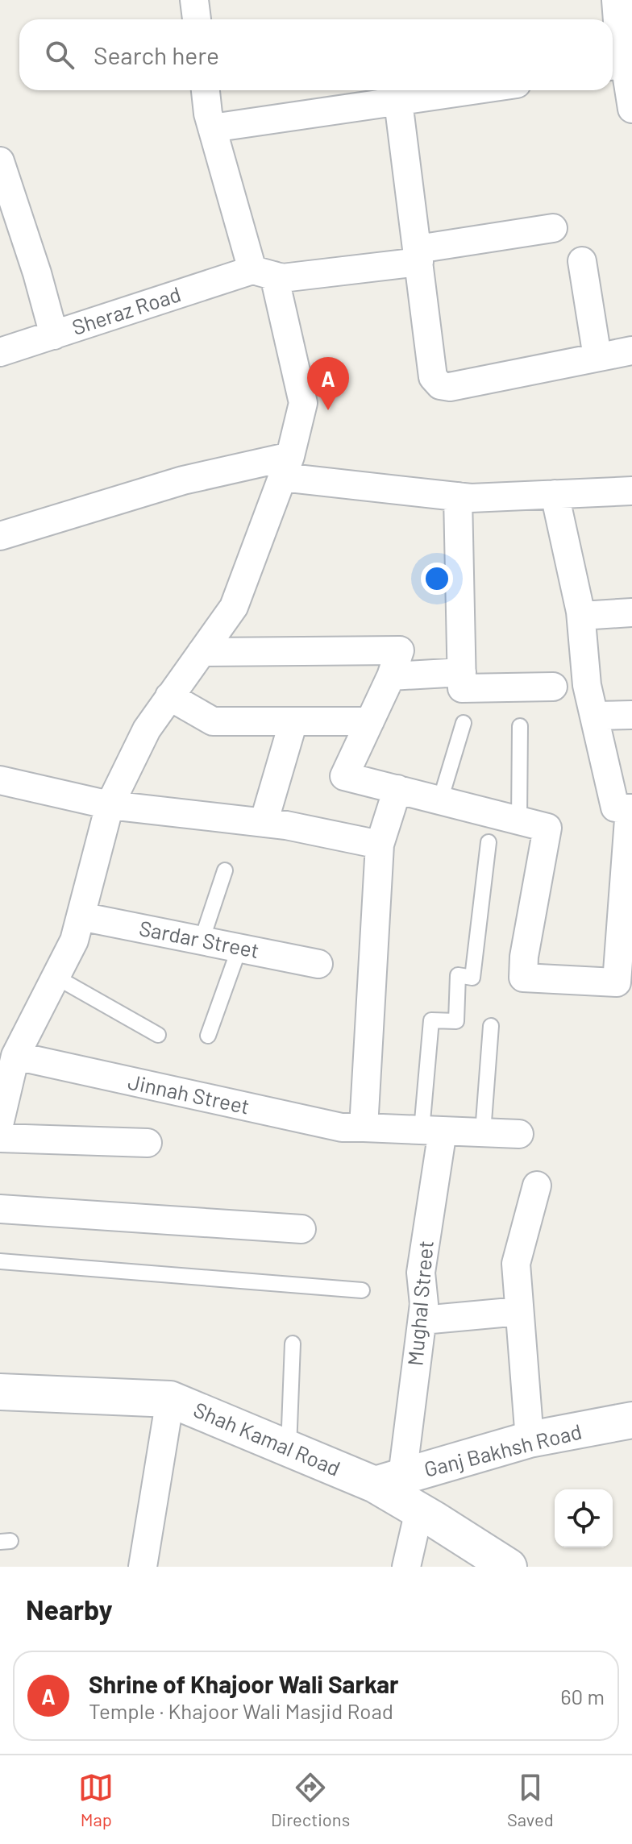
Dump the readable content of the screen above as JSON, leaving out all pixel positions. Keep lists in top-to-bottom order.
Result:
{
  "streets": {
    "street": [
      "Sheraz Road",
      "Sardar Street",
      "Jinnah Street",
      "Mughal Street",
      "Shah Kamal Road",
      "Ganj Bakhsh Road"
    ]
  },
  "crossings": [
    ["Jinnah Street", "Mughal Street"],
    ["Mughal Street", "Shah Kamal Road"],
    ["Mughal Street", "Ganj Bakhsh Road"],
    ["Shah Kamal Road", "Ganj Bakhsh Road"]
  ],
  "page": {
    "search": "Search here",
    "pins": "A",
    "heading": "Nearby",
    "list": [
      {
        "mark": "A",
        "name": "Shrine of Khajoor Wali Sarkar",
        "note": "Temple · Khajoor Wali Masjid Road",
        "value": "60 m"
      }
    ],
    "nav": ["Map", "Directions", "Saved"]
  }
}
